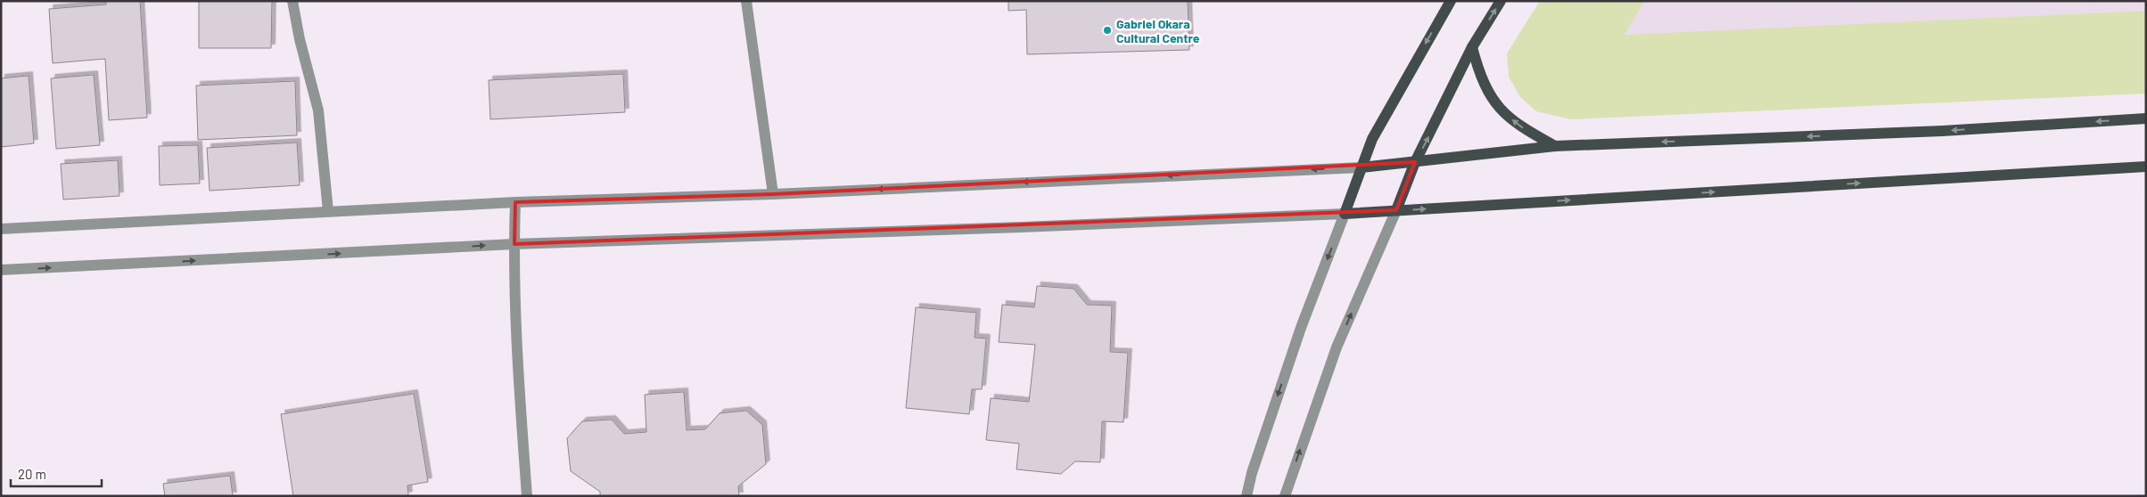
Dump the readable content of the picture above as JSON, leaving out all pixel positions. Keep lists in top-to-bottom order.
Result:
{
  "places": ["Gabriel Okara Cultural Centre"],
  "scale_bar": "20 m"
}
